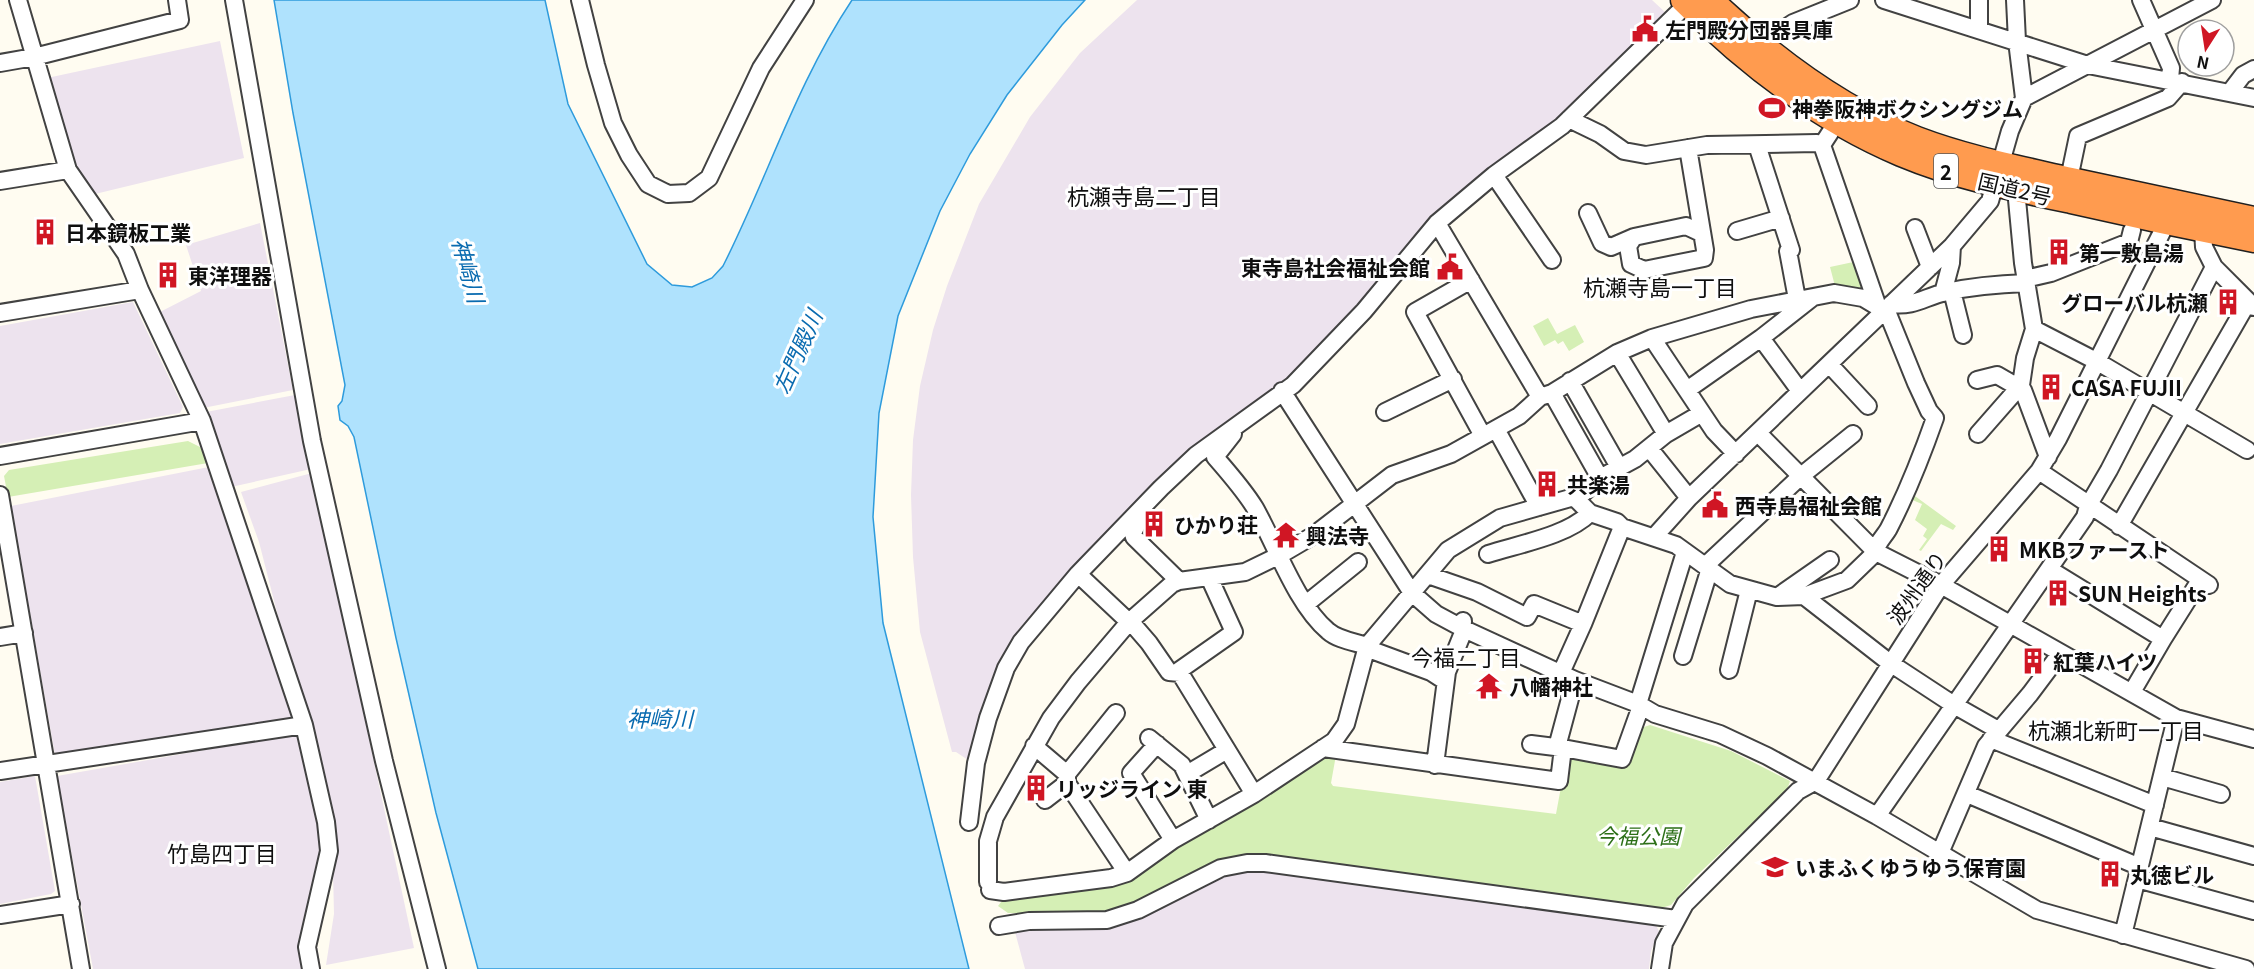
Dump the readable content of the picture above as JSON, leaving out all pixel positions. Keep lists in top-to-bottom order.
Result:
{
  "streets": {
    "highway": ["2", "国道2号"],
    "street": ["波州通り"]
  },
  "crossings": [
    ["国道2号", "波州通り"]
  ],
  "districts": [
    "杭瀬寺島二丁目",
    "杭瀬寺島一丁目",
    "今福二丁目",
    "杭瀬北新町一丁目",
    "竹島四丁目"
  ],
  "water": ["神崎川", "左門殿川"],
  "parks": ["今福公園"],
  "places": {
    "public building": ["左門殿分団器具庫", "東寺島社会福祉会館", "西寺島福祉会館"],
    "sports": ["神拳阪神ボクシングジム"],
    "building": [
      "日本鏡板工業",
      "第一敷島湯",
      "東洋理器",
      "グローバル杭瀬",
      "CASA FUJII",
      "共楽湯",
      "ひかり荘",
      "MKBファースト",
      "SUN Heights",
      "紅葉ハイツ",
      "リッジライン 東",
      "丸徳ビル"
    ],
    "temple": ["興法寺", "八幡神社"],
    "school or university": ["いまふくゆうゆう保育園"]
  },
  "north": "bottom"
}
